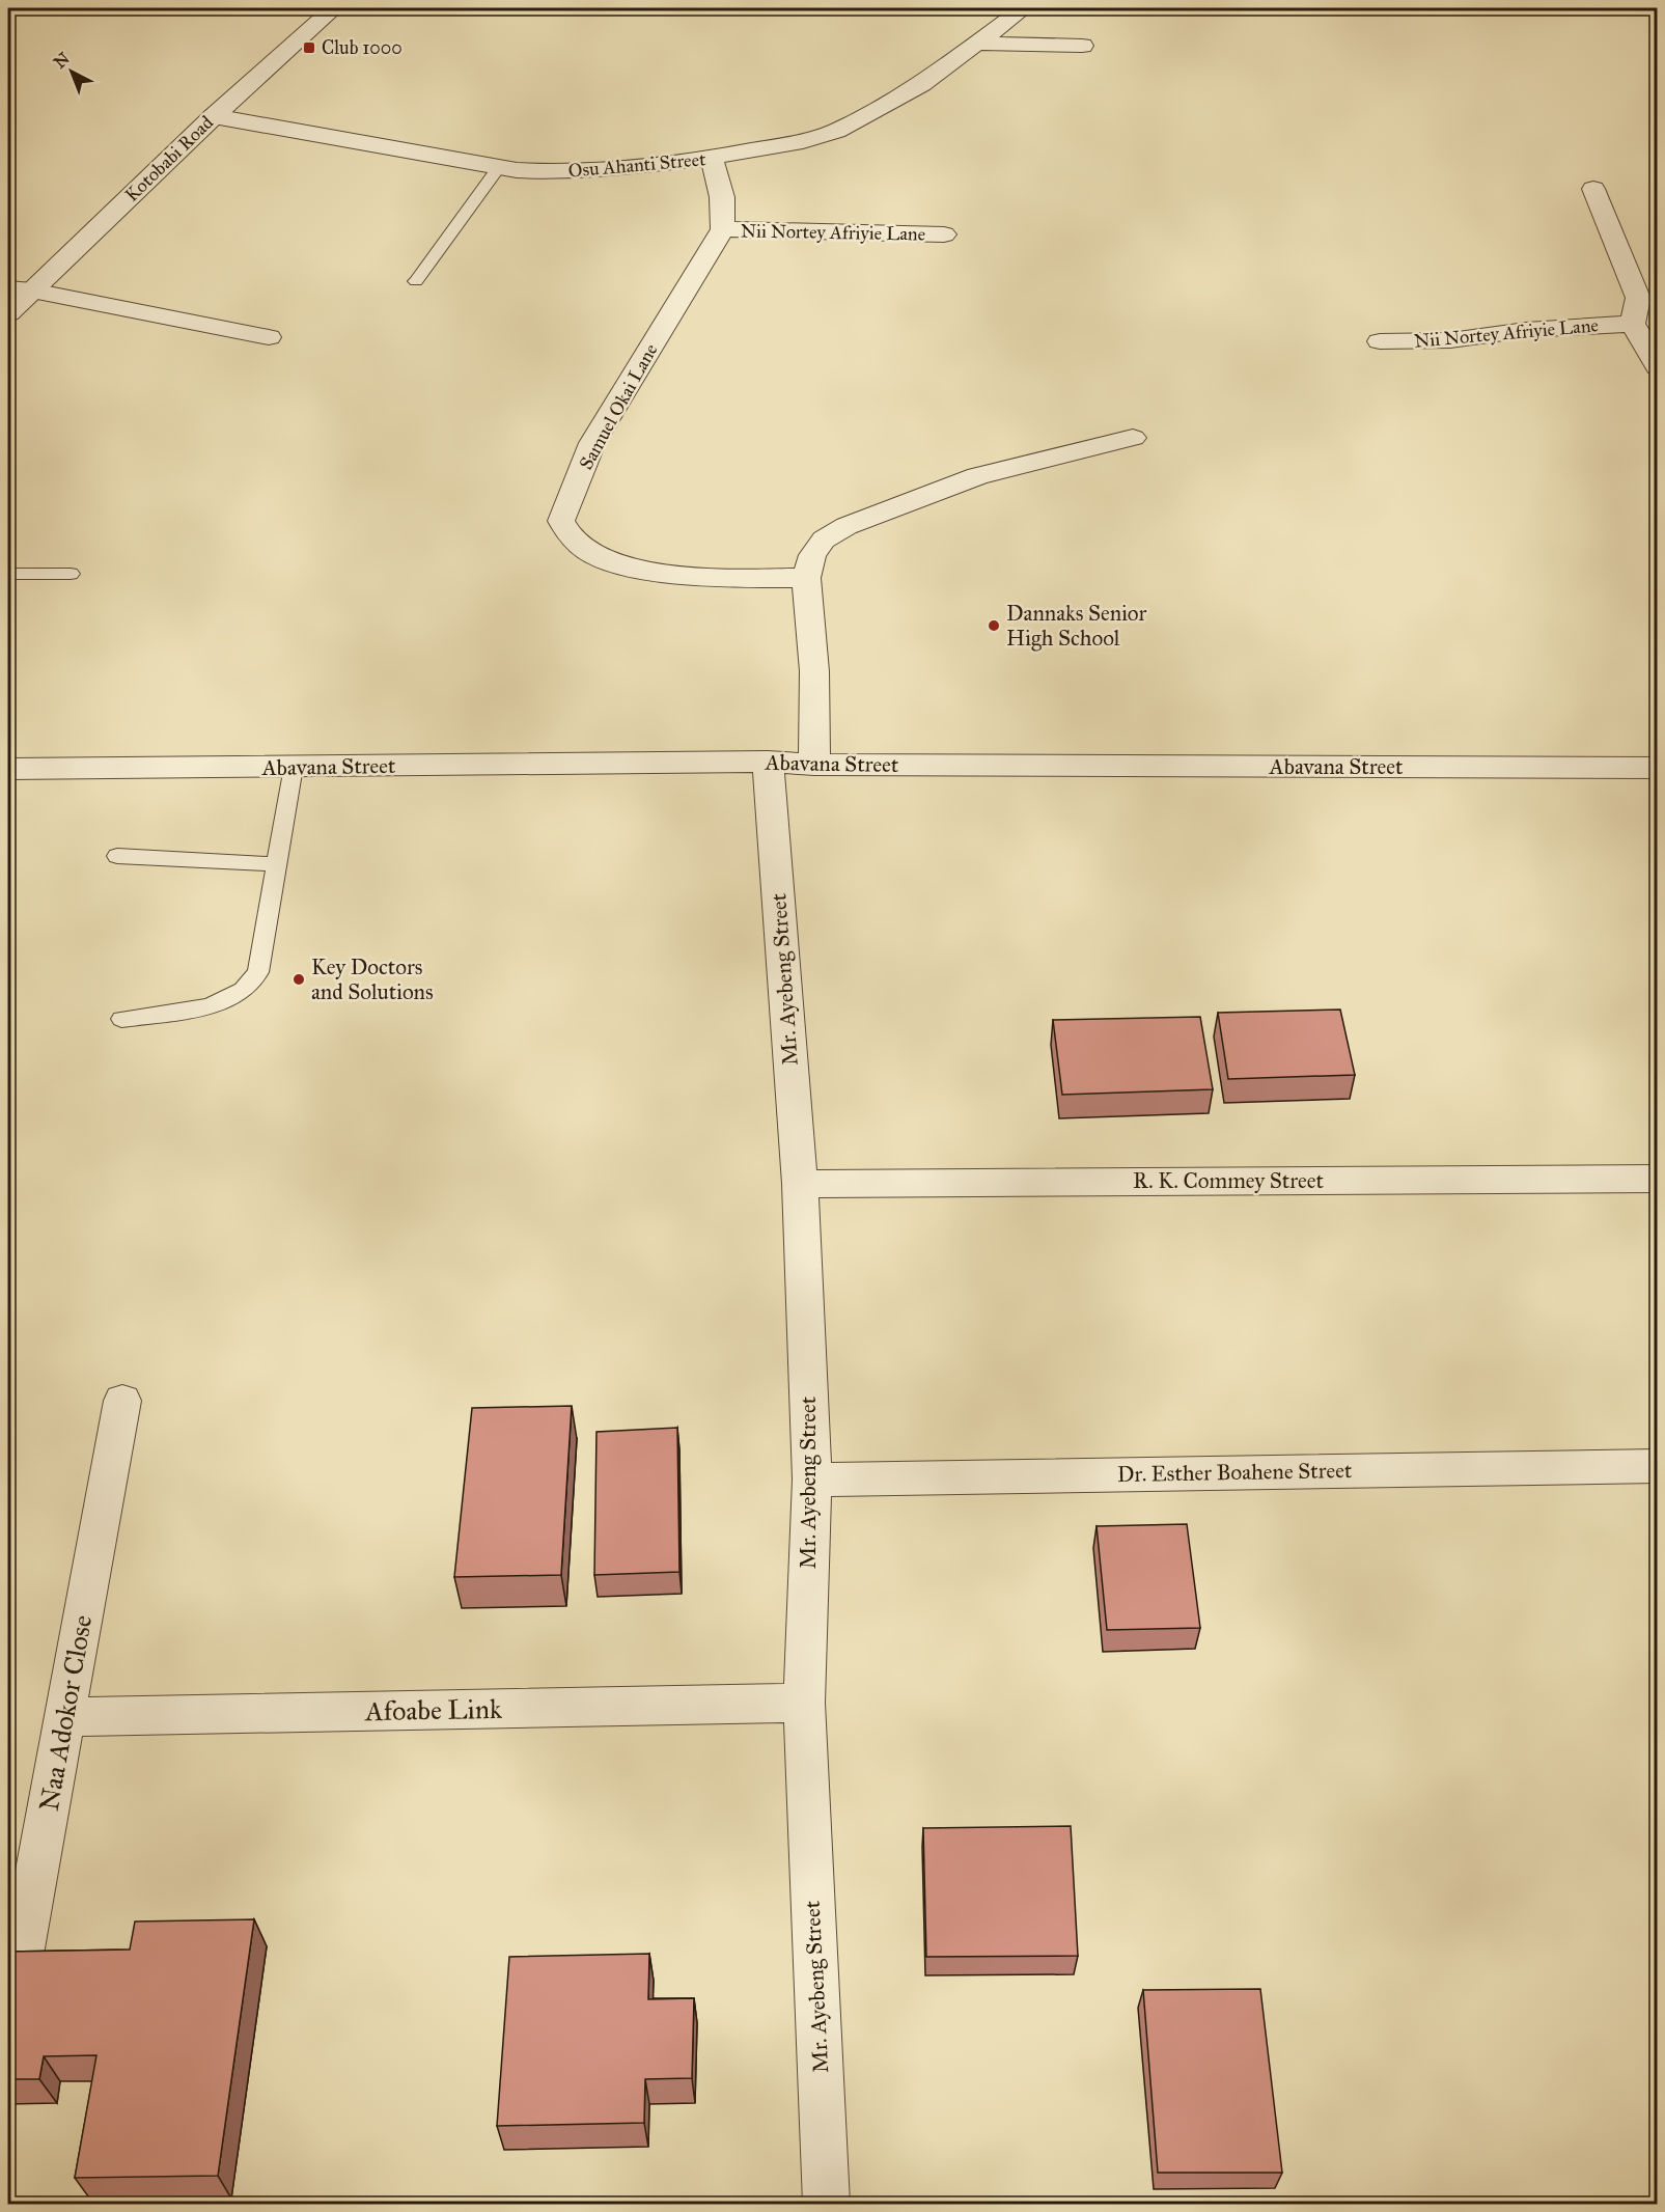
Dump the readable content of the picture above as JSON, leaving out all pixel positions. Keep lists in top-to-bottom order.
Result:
{
  "streets": {
    "street": [
      "Kotobabi Road",
      "Osu Ahanti Street",
      "Nii Nortey Afriyie Lane",
      "Samuel Okai Lane",
      "Abavana Street",
      "Mr. Ayebeng Street",
      "R. K. Commey Street",
      "Dr. Esther Boahene Street",
      "Afoabe Link",
      "Naa Adokor Close"
    ]
  },
  "crossings": [
    ["Kotobabi Road", "Osu Ahanti Street"],
    ["Nii Nortey Afriyie Lane", "Samuel Okai Lane"],
    ["Abavana Street", "Mr. Ayebeng Street"],
    ["Mr. Ayebeng Street", "R. K. Commey Street"],
    ["Mr. Ayebeng Street", "Dr. Esther Boahene Street"],
    ["Mr. Ayebeng Street", "Afoabe Link"],
    ["Afoabe Link", "Naa Adokor Close"]
  ],
  "places": {
    "transit": ["Club 1000"],
    "other": ["Dannaks Senior High School", "Key Doctors and Solutions"]
  },
  "north": "top left"
}
